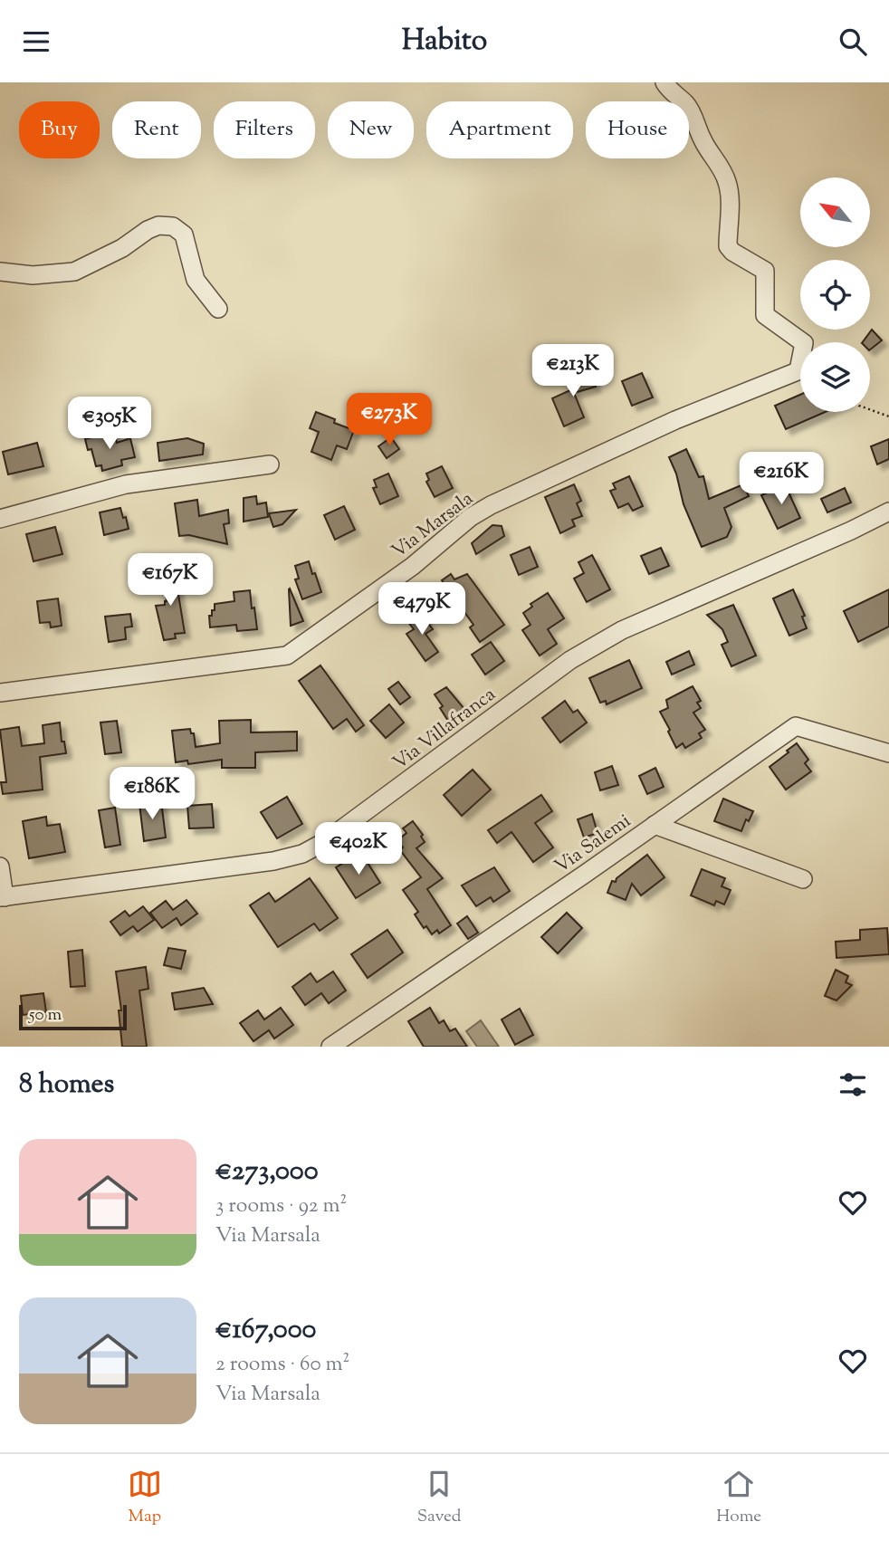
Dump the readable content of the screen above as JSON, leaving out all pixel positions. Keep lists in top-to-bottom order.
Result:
{
  "streets": {
    "street": ["Via Marsala", "Via Villafranca", "Via Salemi"]
  },
  "scale_bar": "50 m",
  "north": "top left",
  "page": {
    "header": "Habito",
    "chip": [
      "Buy",
      "Rent",
      "Filters",
      "New",
      "Apartment",
      "House"
    ],
    "price": [
      "€213K",
      "€273K",
      "€305K",
      "€216K",
      "€167K",
      "€479K",
      "€186K",
      "€402K"
    ],
    "scale": "50 m",
    "heading": "8 homes",
    "list": [
      {
        "name": "€273,000",
        "note": "3 rooms · 92 m² · Via Marsala"
      },
      {
        "name": "€167,000",
        "note": "2 rooms · 60 m² · Via Marsala"
      }
    ],
    "tabs": ["Map", "Saved", "Home"]
  }
}
